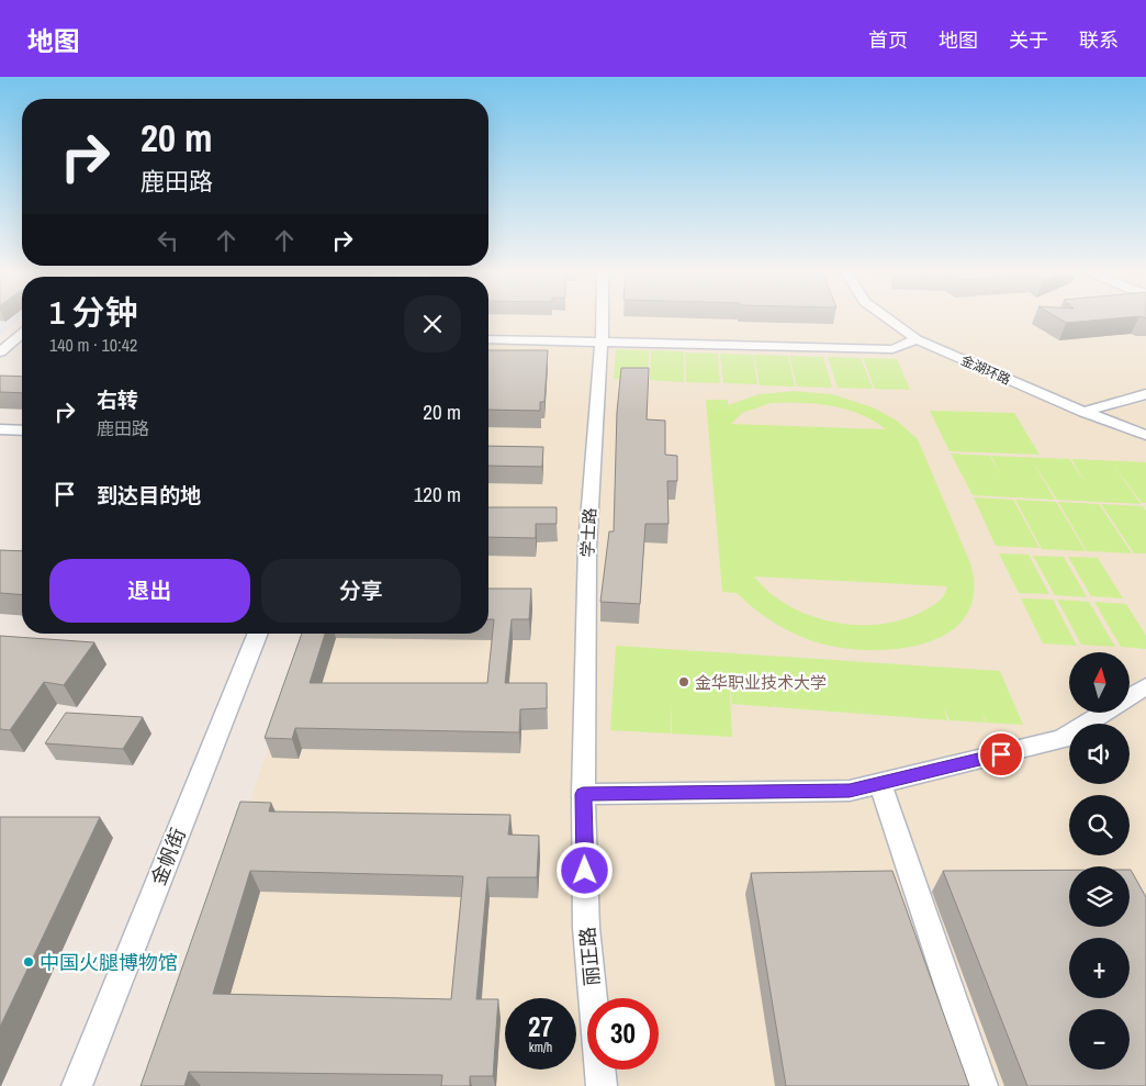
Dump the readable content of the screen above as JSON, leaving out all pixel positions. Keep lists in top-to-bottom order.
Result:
{
  "streets": {
    "street": [
      "金湖环路",
      "学士路",
      "金帆街",
      "丽正路"
    ]
  },
  "crossings": [
    ["学士路", "丽正路"]
  ],
  "places": ["金华职业技术大学", "中国火腿博物馆"],
  "north": "top",
  "page": {
    "header": "地图",
    "nav": [
      "首页",
      "地图",
      "关于",
      "联系"
    ],
    "turn": ["20 m", "鹿田路"],
    "heading": ["1 分钟", "140 m · 10:42"],
    "list": [
      {
        "name": "右转",
        "note": "鹿田路",
        "value": "20 m"
      },
      {
        "name": "到达目的地",
        "value": "120 m"
      }
    ],
    "buttons": ["退出", "分享"],
    "map_buttons": ["+", "−"],
    "speed": "27 km/h",
    "limit": "30"
  }
}
